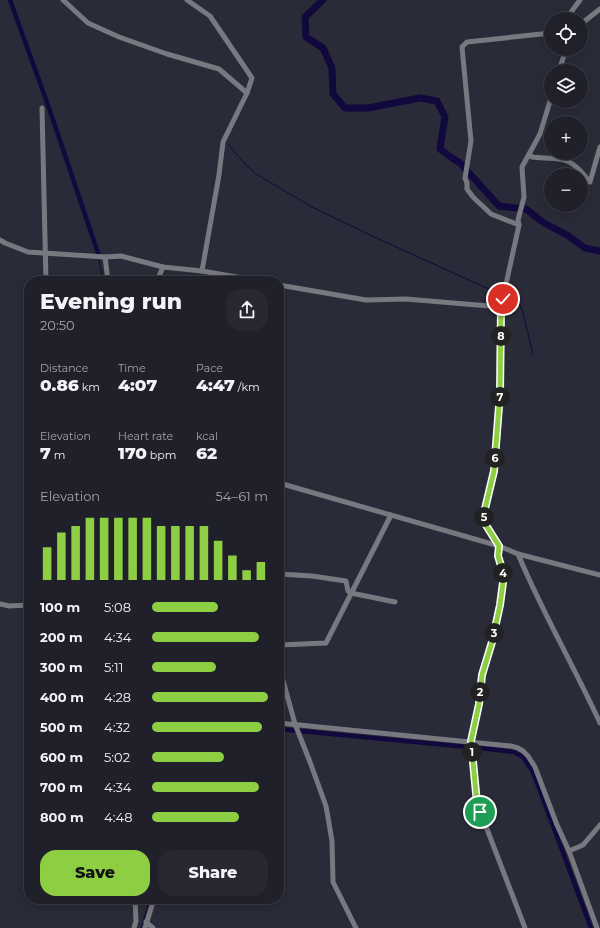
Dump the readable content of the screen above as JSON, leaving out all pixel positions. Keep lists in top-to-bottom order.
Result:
{
  "page": {
    "map_buttons": ["+", "−"],
    "heading": ["Evening run", "20:50"],
    "pins": [
      "8",
      "7",
      "6",
      "5",
      "4",
      "3",
      "2",
      "1"
    ],
    "stats": [
      ["Distance", "0.86 km"],
      ["Time", "4:07"],
      ["Pace", "4:47 /km"],
      ["Elevation", "7 m"],
      ["Heart rate", "170 bpm"],
      ["kcal", "62"]
    ],
    "chart": ["Elevation", "54–61 m"],
    "list": [
      {
        "name": "100 m",
        "note": "5:08"
      },
      {
        "name": "200 m",
        "note": "4:34"
      },
      {
        "name": "300 m",
        "note": "5:11"
      },
      {
        "name": "400 m",
        "note": "4:28"
      },
      {
        "name": "500 m",
        "note": "4:32"
      },
      {
        "name": "600 m",
        "note": "5:02"
      },
      {
        "name": "700 m",
        "note": "4:34"
      },
      {
        "name": "800 m",
        "note": "4:48"
      }
    ],
    "buttons": ["Save", "Share"]
  }
}
